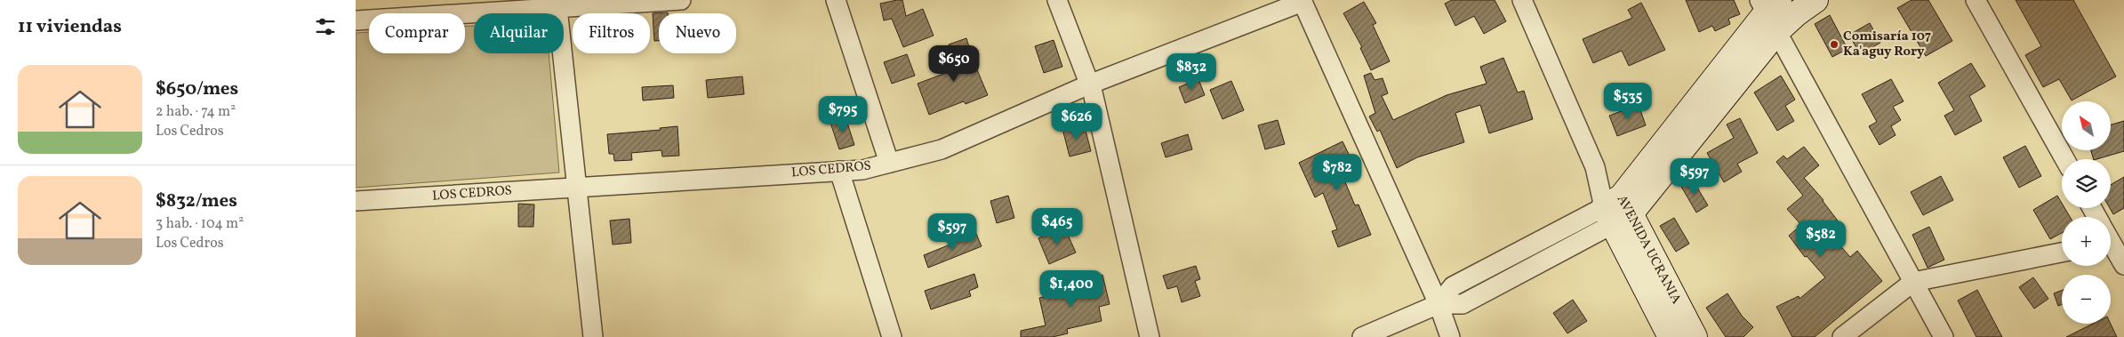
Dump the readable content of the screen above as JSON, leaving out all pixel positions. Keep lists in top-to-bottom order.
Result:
{
  "streets": {
    "main road": ["AVENIDA UCRANIA"],
    "street": ["LOS CEDROS"]
  },
  "places": ["Comisaría 107 Ka'aguy Rory"],
  "north": "top left",
  "page": {
    "heading": "11 viviendas",
    "chip": [
      "Comprar",
      "Alquilar",
      "Filtros",
      "Nuevo"
    ],
    "price": [
      "$650",
      "$832",
      "$535",
      "$795",
      "$626",
      "$782",
      "$597",
      "$465",
      "$597",
      "$582",
      "$1,400"
    ],
    "list": [
      {
        "name": "$650/mes",
        "note": "2 hab. · 74 m² · Los Cedros"
      },
      {
        "name": "$832/mes",
        "note": "3 hab. · 104 m² · Los Cedros"
      }
    ],
    "map_buttons": ["+", "−"]
  }
}
